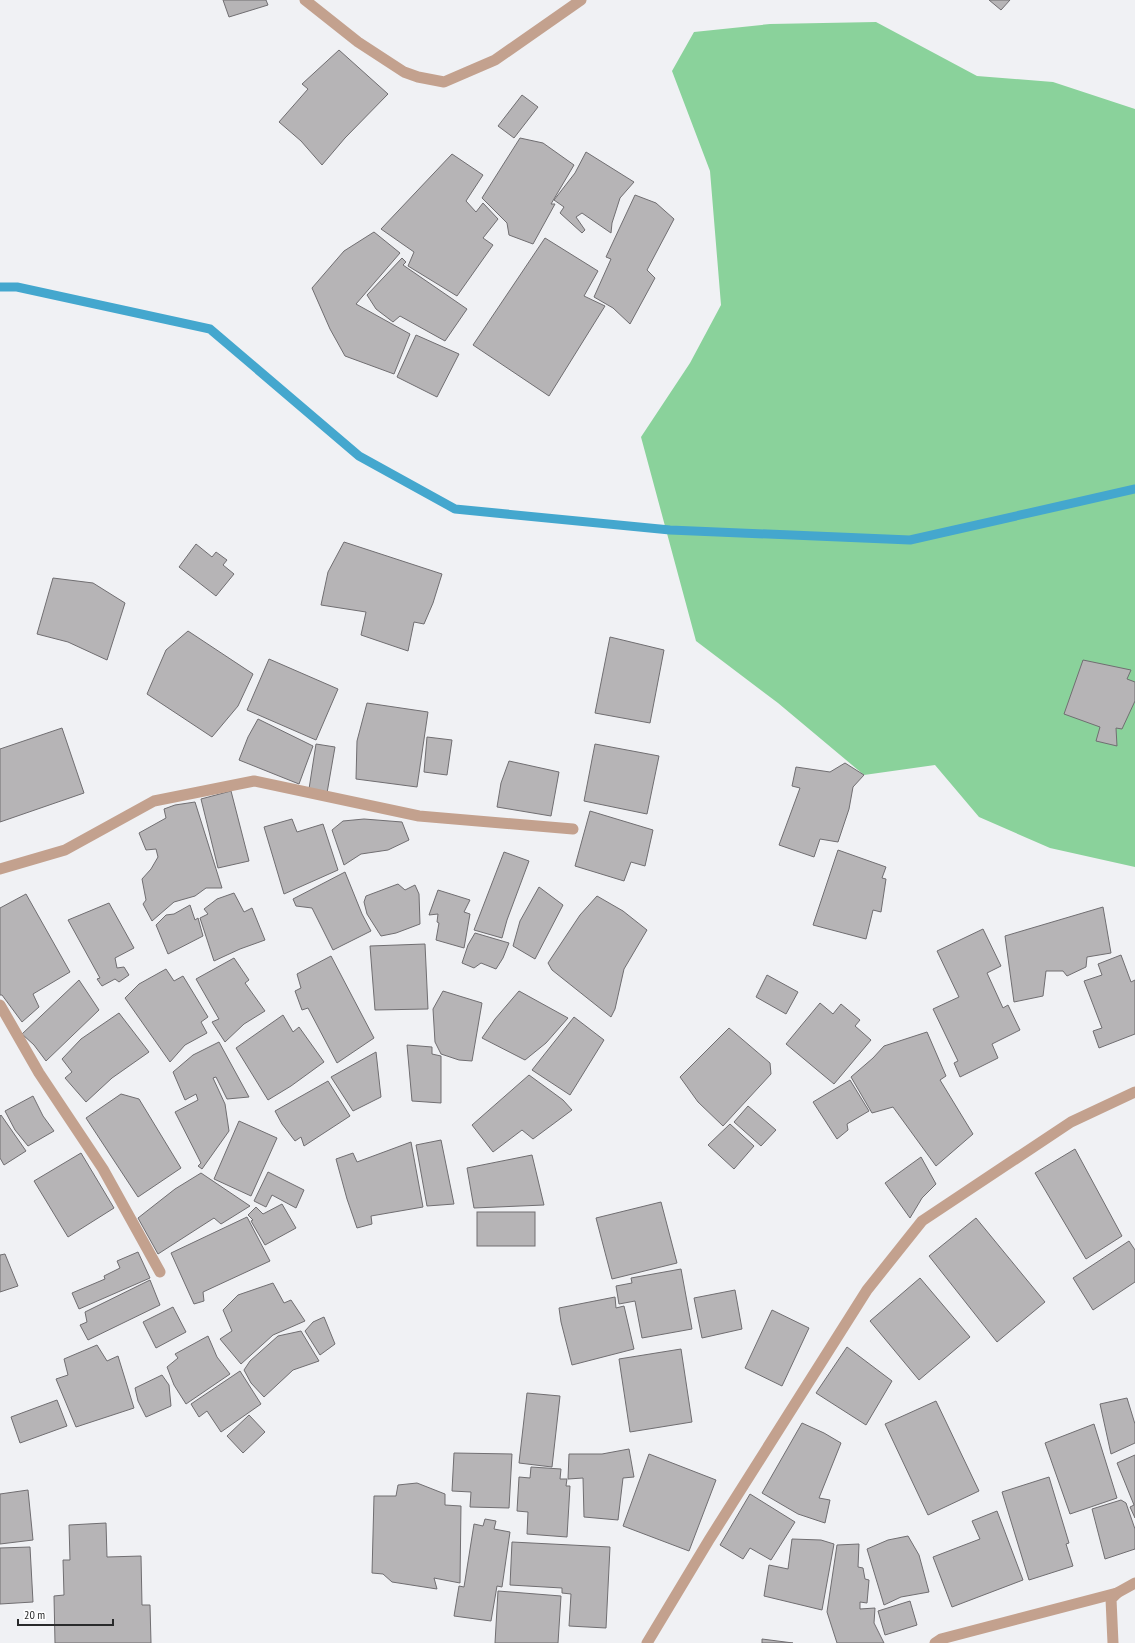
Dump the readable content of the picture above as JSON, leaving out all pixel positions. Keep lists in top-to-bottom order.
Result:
{
  "scale_bar": "20 m"
}
